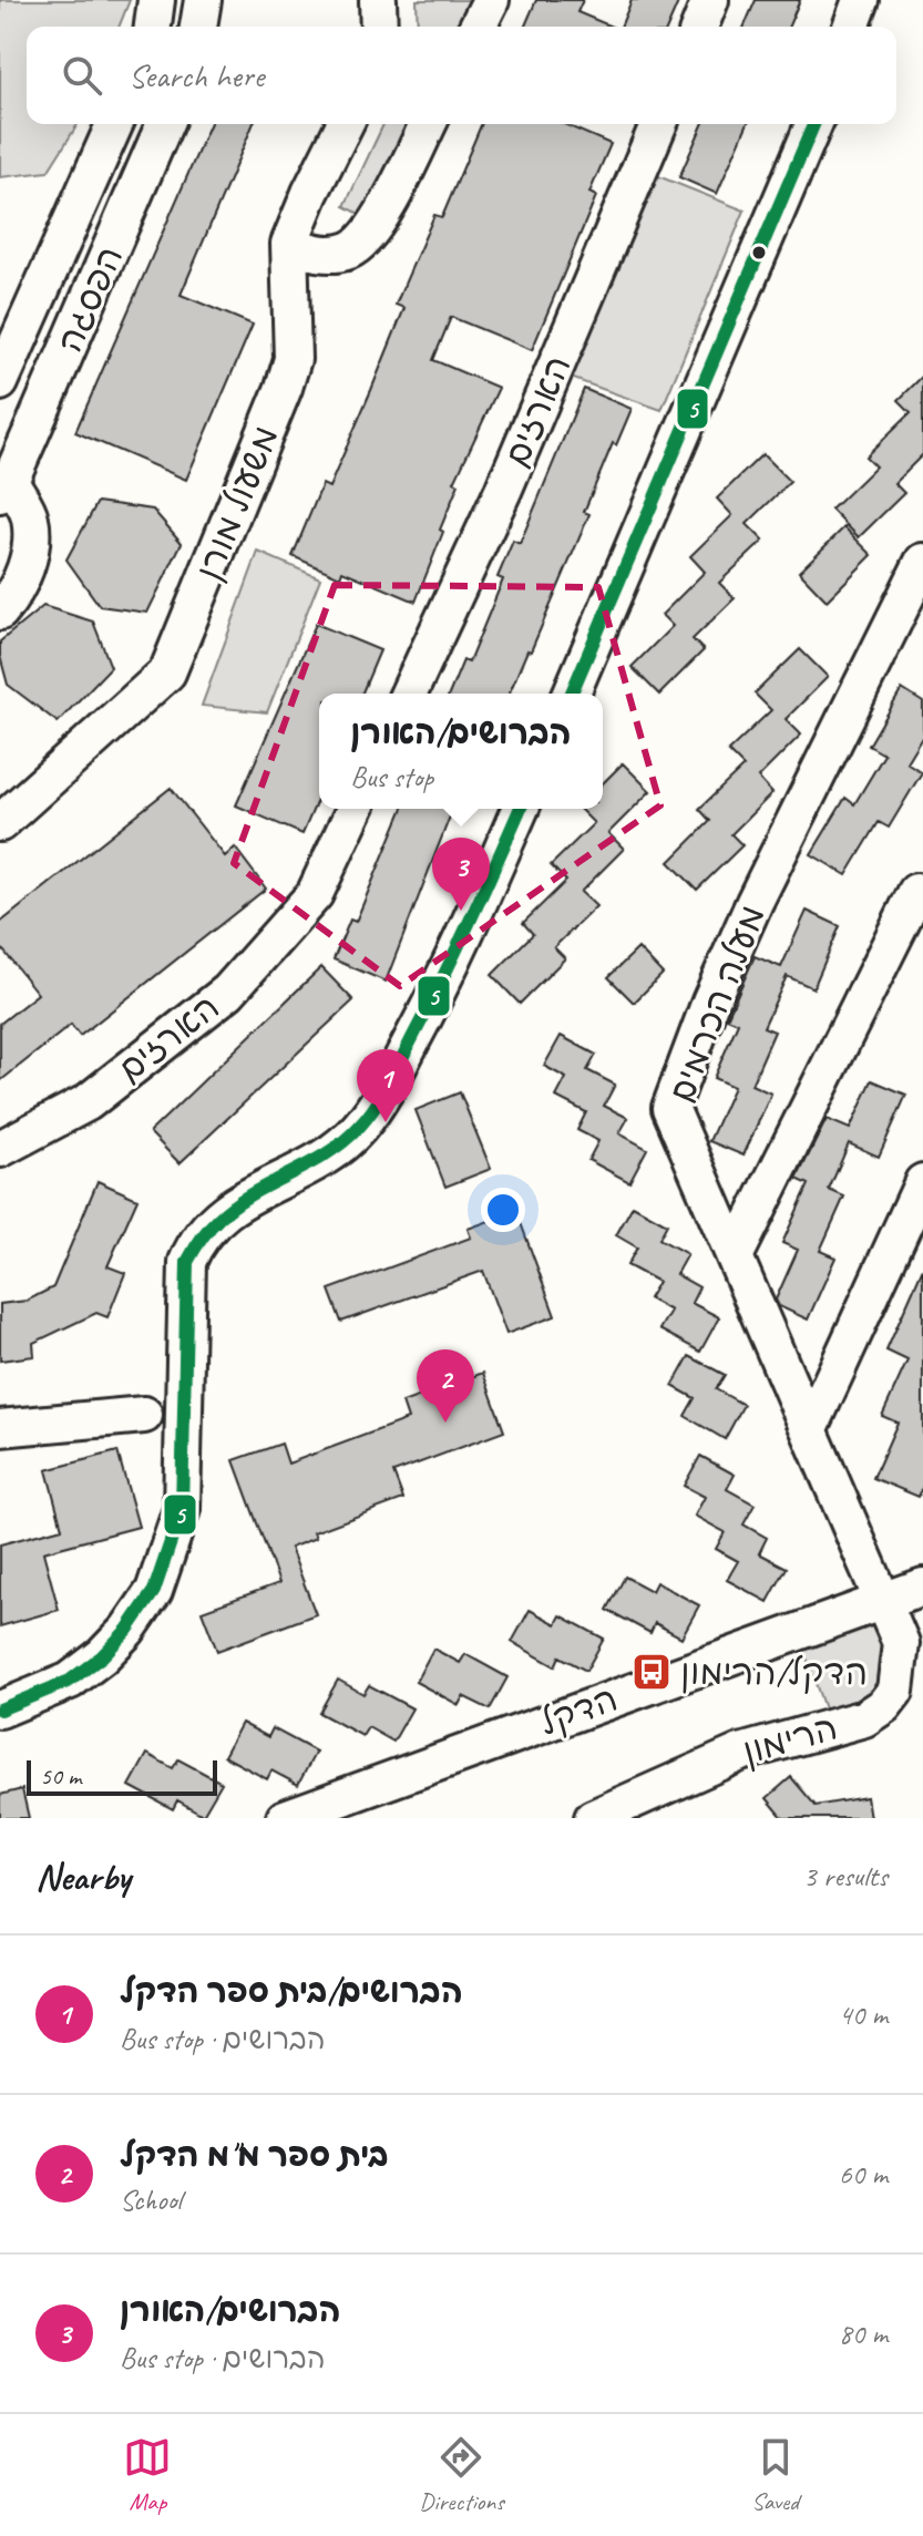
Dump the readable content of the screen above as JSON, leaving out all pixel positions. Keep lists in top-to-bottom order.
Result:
{
  "streets": {
    "street": [
      "הפסגה",
      "הארזים",
      "משעול מורן",
      "מעלה הכרמים",
      "הדקל",
      "הרימון"
    ]
  },
  "crossings": [
    ["מעלה הכרמים", "הדקל"],
    ["מעלה הכרמים", "הרימון"],
    ["הדקל", "הרימון"]
  ],
  "places": {
    "bus stop": ["הדקל/הרימון"]
  },
  "lines": ["transit line 5"],
  "scale_bar": "50 m",
  "page": {
    "search": "Search here",
    "popup": ["הברושים/האורן", "Bus stop"],
    "pins": ["3", "1", "2"],
    "scale": "50 m",
    "heading": ["Nearby", "3 results"],
    "list": [
      {
        "mark": "1",
        "name": "הברושים/בית ספר הדקל",
        "note": "Bus stop · הברושים",
        "value": "40 m"
      },
      {
        "mark": "2",
        "name": "בית ספר מ\"מ הדקל",
        "note": "School",
        "value": "60 m"
      },
      {
        "mark": "3",
        "name": "הברושים/האורן",
        "note": "Bus stop · הברושים",
        "value": "80 m"
      }
    ],
    "nav": ["Map", "Directions", "Saved"]
  }
}
